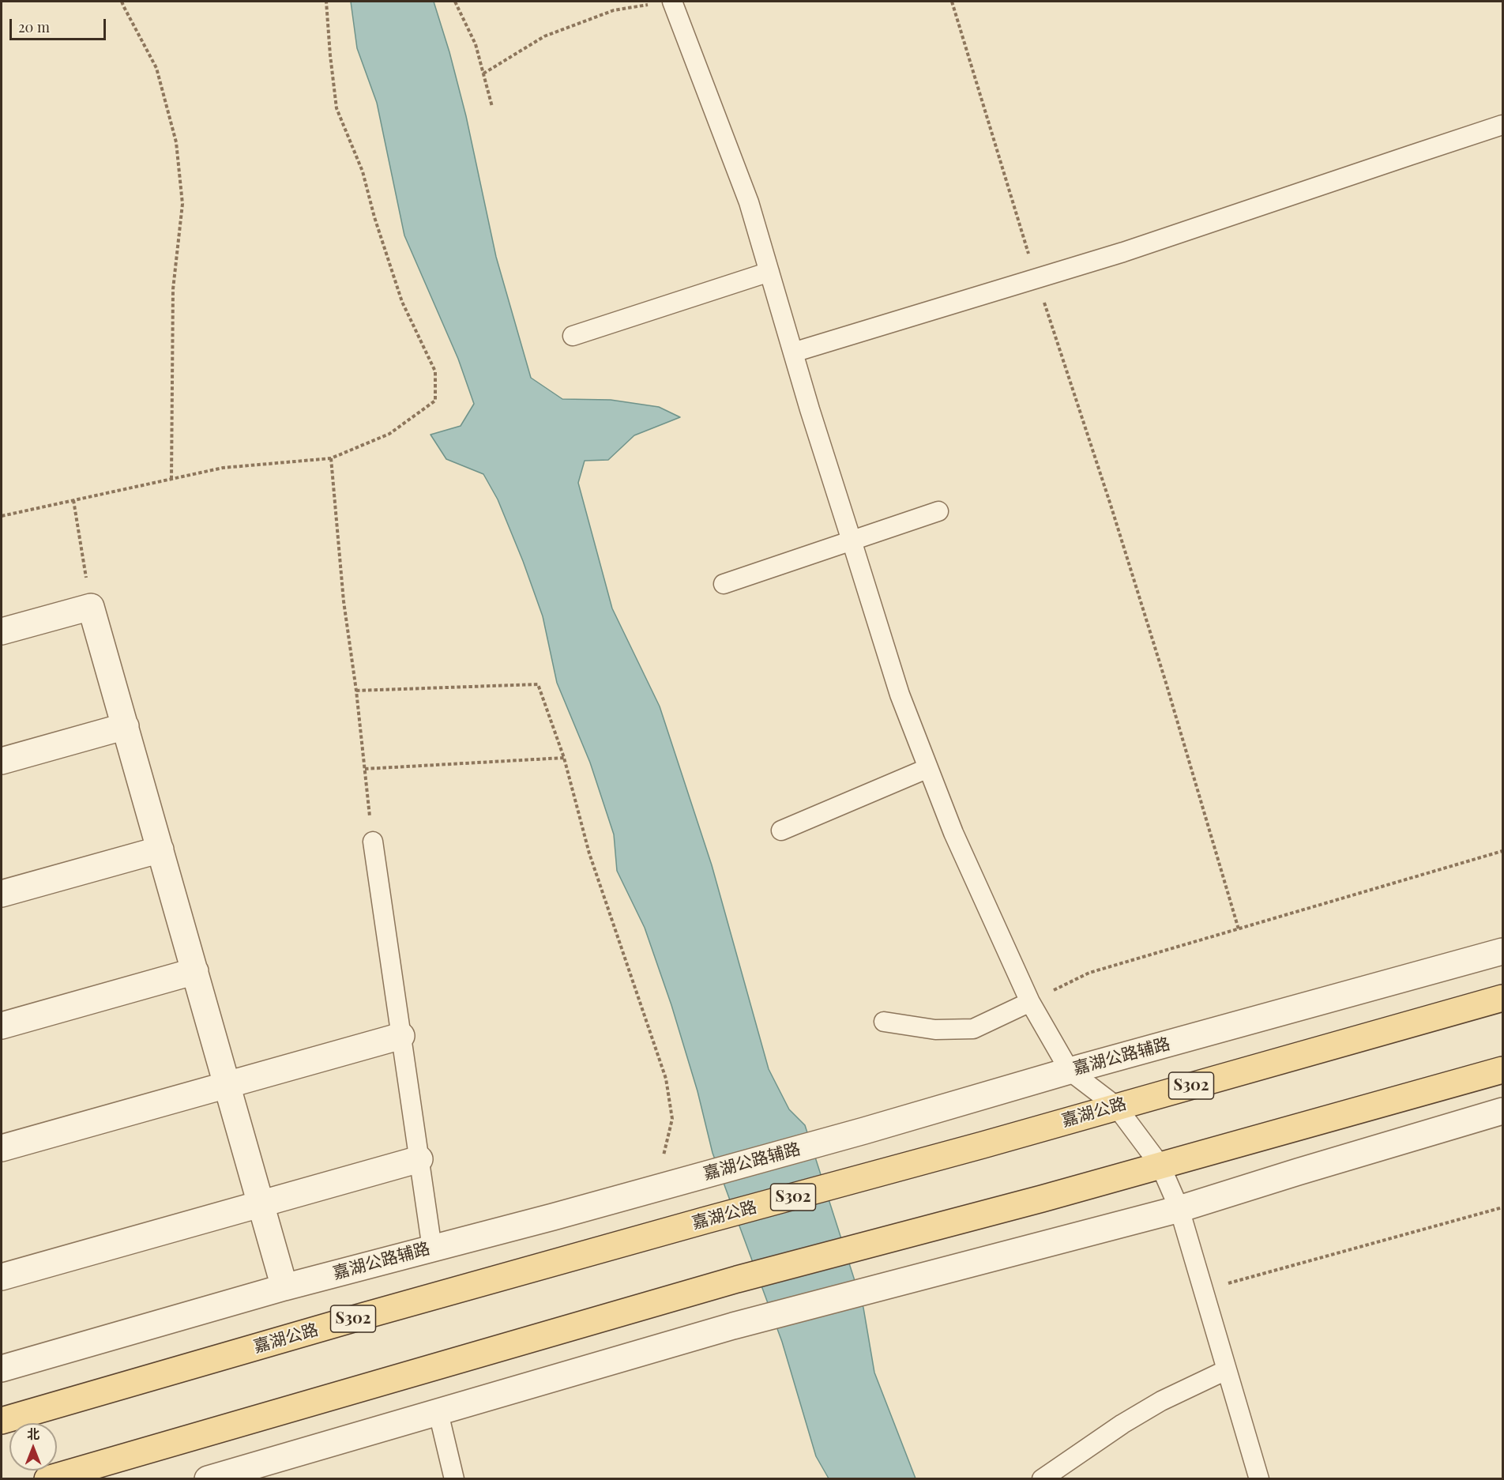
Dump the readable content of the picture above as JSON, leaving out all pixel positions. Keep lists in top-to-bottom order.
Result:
{
  "streets": {
    "main road": ["S302", "嘉湖公路"],
    "street": ["嘉湖公路辅路"]
  },
  "scale_bar": "20 m",
  "north": "top"
}
